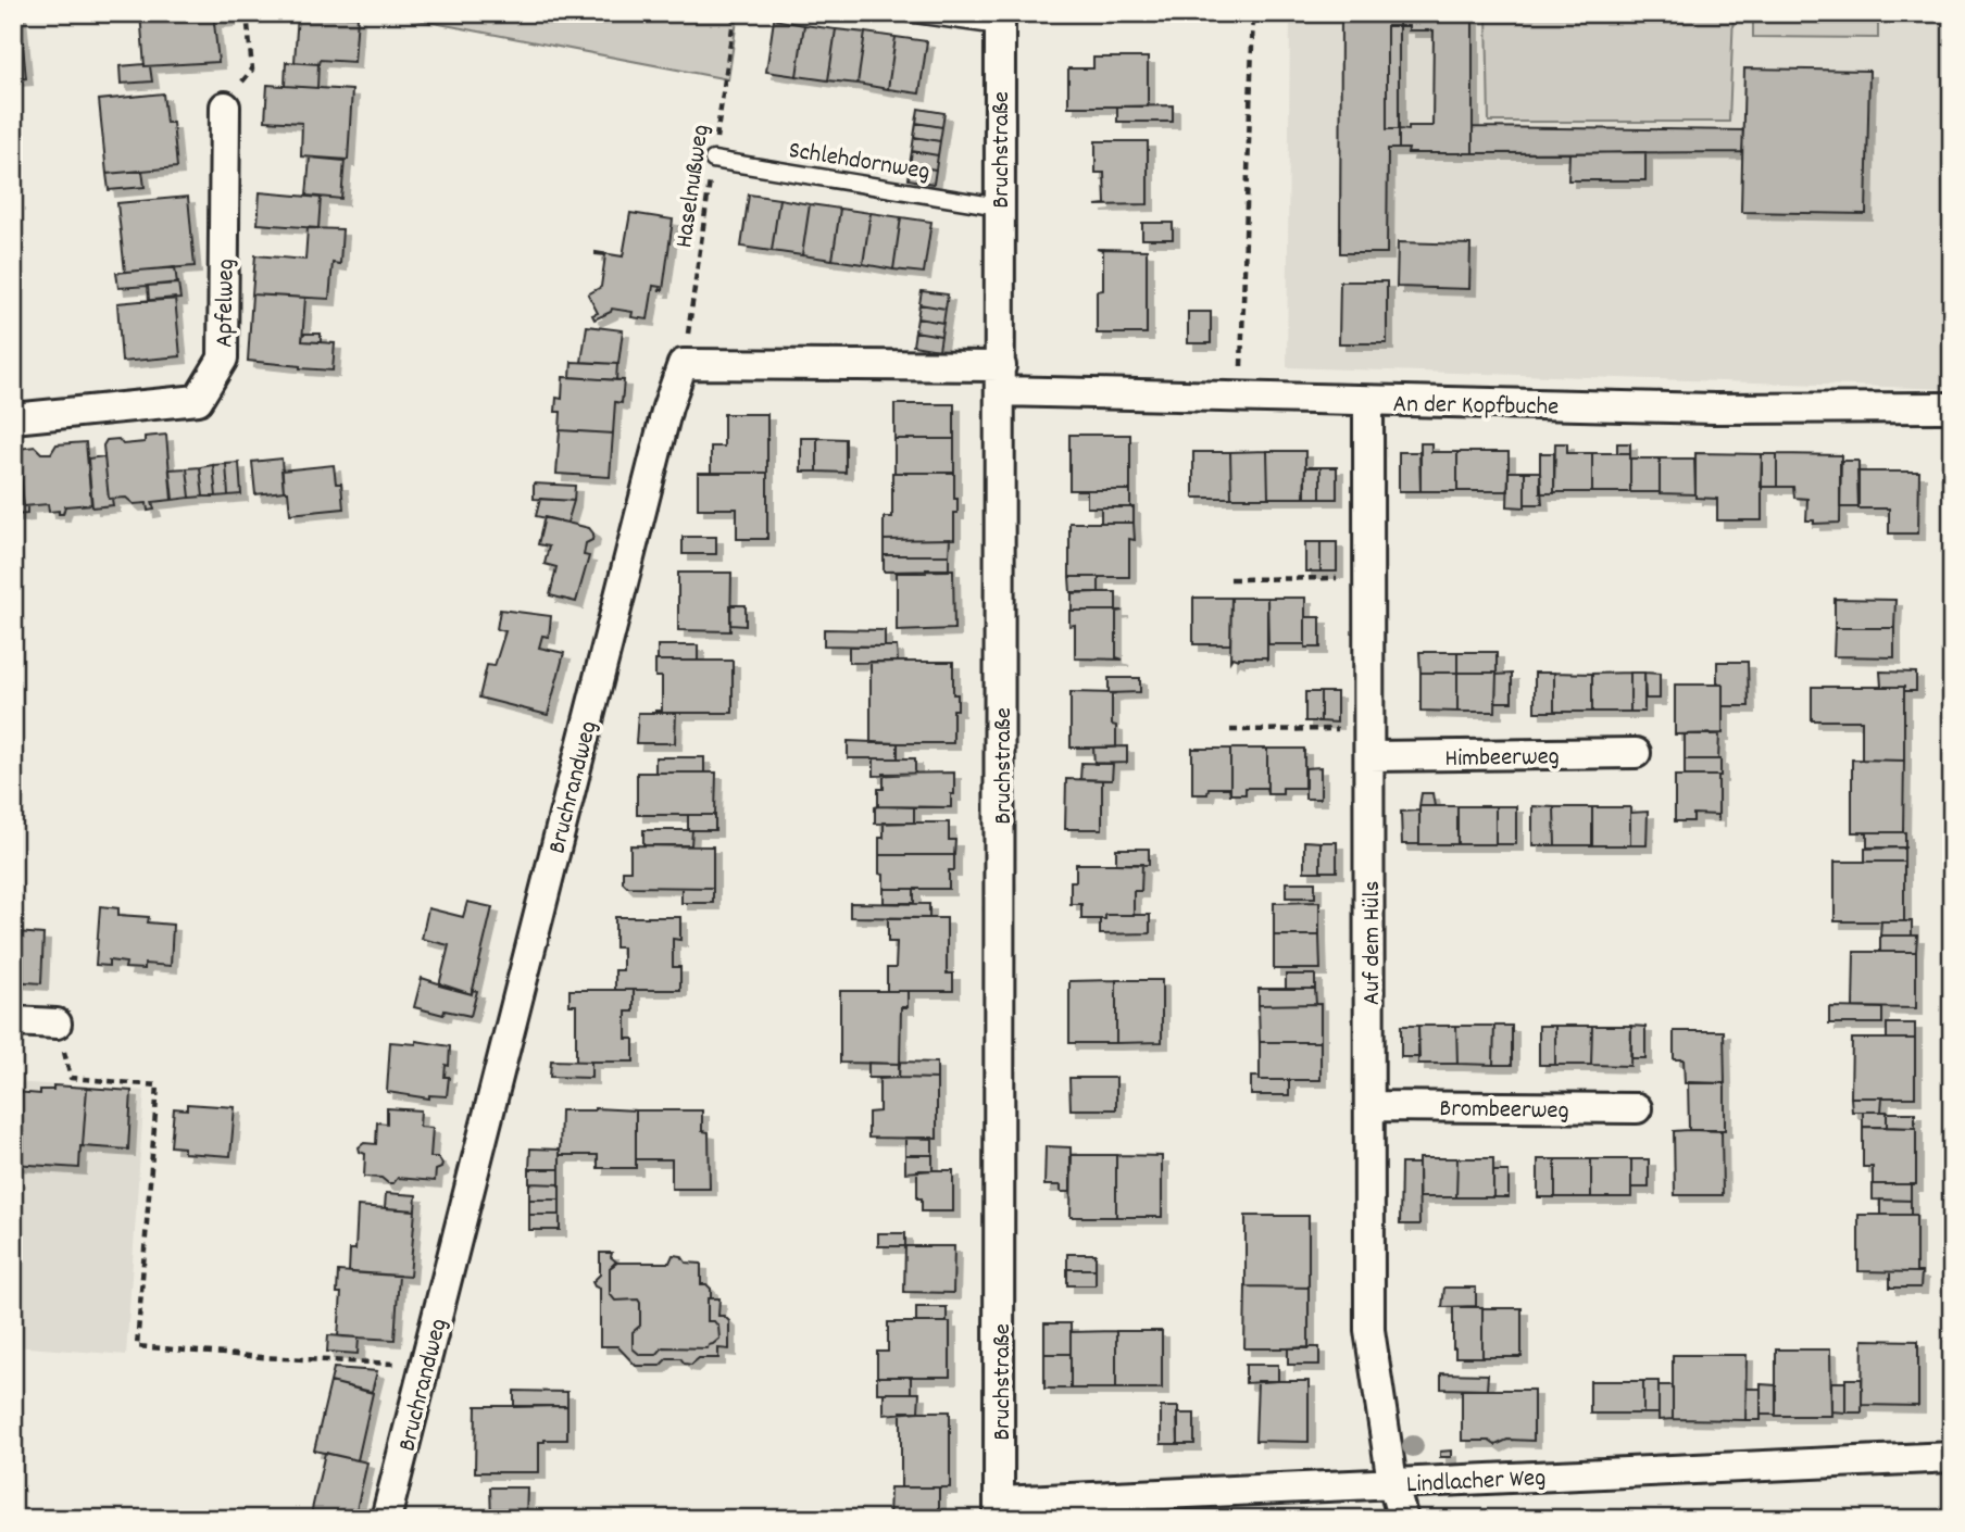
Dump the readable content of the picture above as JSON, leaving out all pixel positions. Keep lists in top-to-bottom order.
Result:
{
  "streets": {
    "street": [
      "Bruchstraße",
      "Apfelweg",
      "An der Kopfbuche",
      "Himbeerweg",
      "Bruchrandweg",
      "Auf dem Hüls",
      "Brombeerweg",
      "Lindlacher Weg"
    ],
    "lane": ["Schlehdornweg"],
    "path": ["Haselnußweg"]
  },
  "crossings": [
    ["Bruchstraße", "Schlehdornweg"],
    ["Bruchstraße", "An der Kopfbuche"],
    ["Bruchstraße", "Lindlacher Weg"],
    ["Schlehdornweg", "Haselnußweg"],
    ["Haselnußweg", "Bruchrandweg"],
    ["An der Kopfbuche", "Auf dem Hüls"],
    ["Himbeerweg", "Auf dem Hüls"],
    ["Auf dem Hüls", "Brombeerweg"],
    ["Auf dem Hüls", "Lindlacher Weg"]
  ]
}
